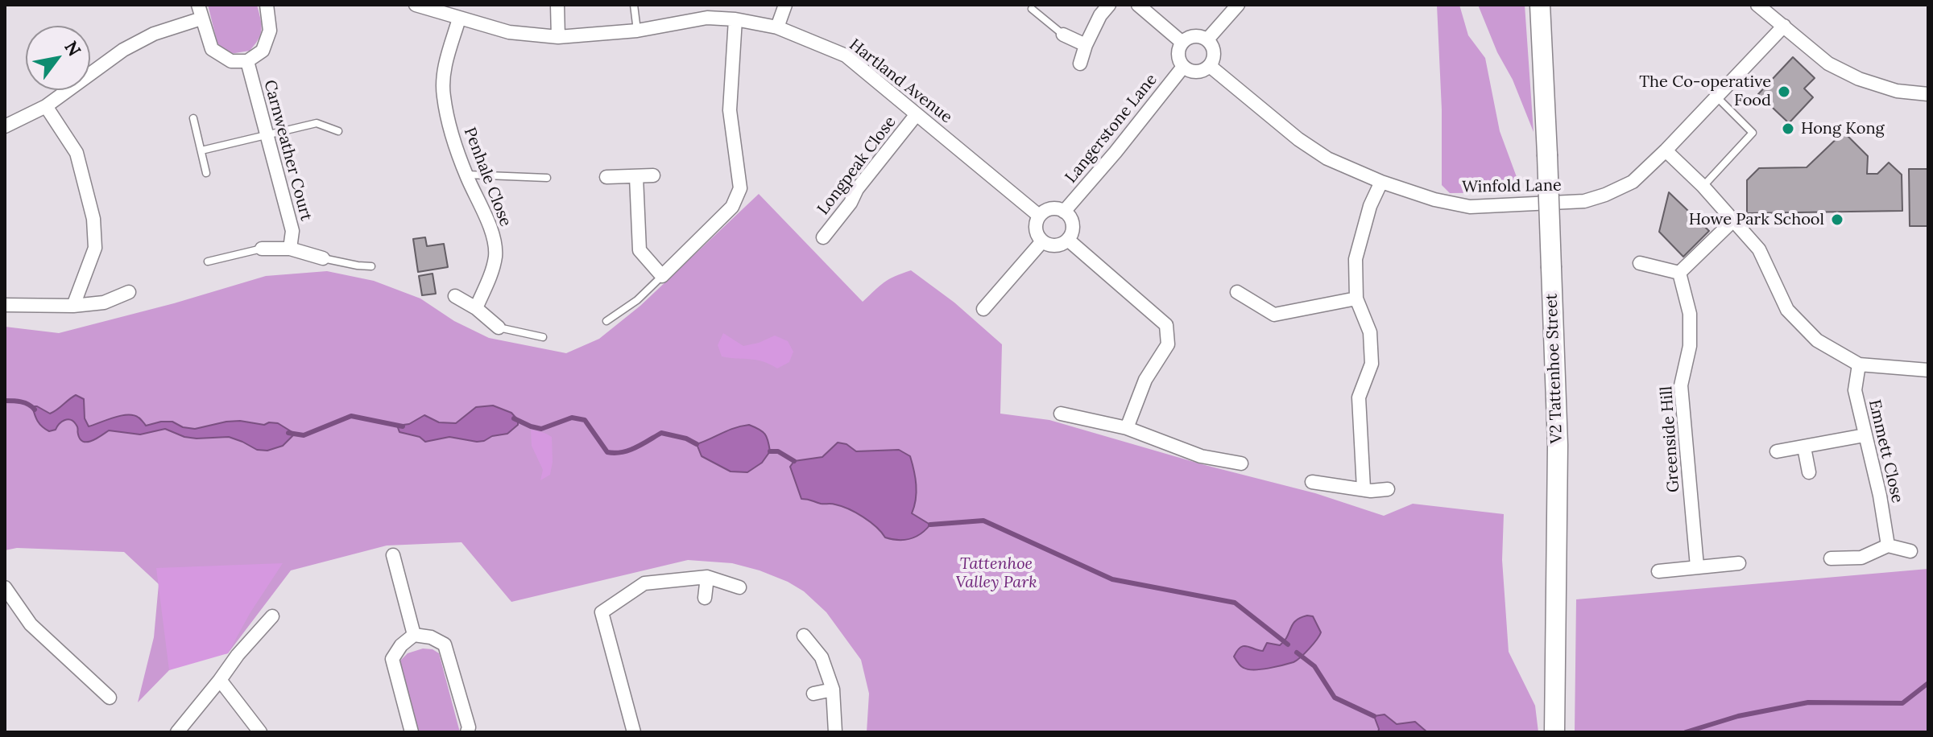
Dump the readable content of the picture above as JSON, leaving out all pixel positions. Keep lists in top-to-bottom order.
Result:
{
  "streets": {
    "street": [
      "Hartland Avenue",
      "Langerstone Lane",
      "Carnweather Court",
      "Longpeak Close",
      "Penhale Close",
      "Winfold Lane",
      "V2 Tattenhoe Street",
      "Greenside Hill",
      "Emmett Close"
    ]
  },
  "crossings": [
    ["Hartland Avenue", "Langerstone Lane"],
    ["Hartland Avenue", "Longpeak Close"],
    ["Hartland Avenue", "Penhale Close"],
    ["Langerstone Lane", "Winfold Lane"]
  ],
  "parks": ["Tattenhoe Valley Park"],
  "places": ["The Co-operative Food", "Hong Kong", "Howe Park School"],
  "north": "top right"
}
